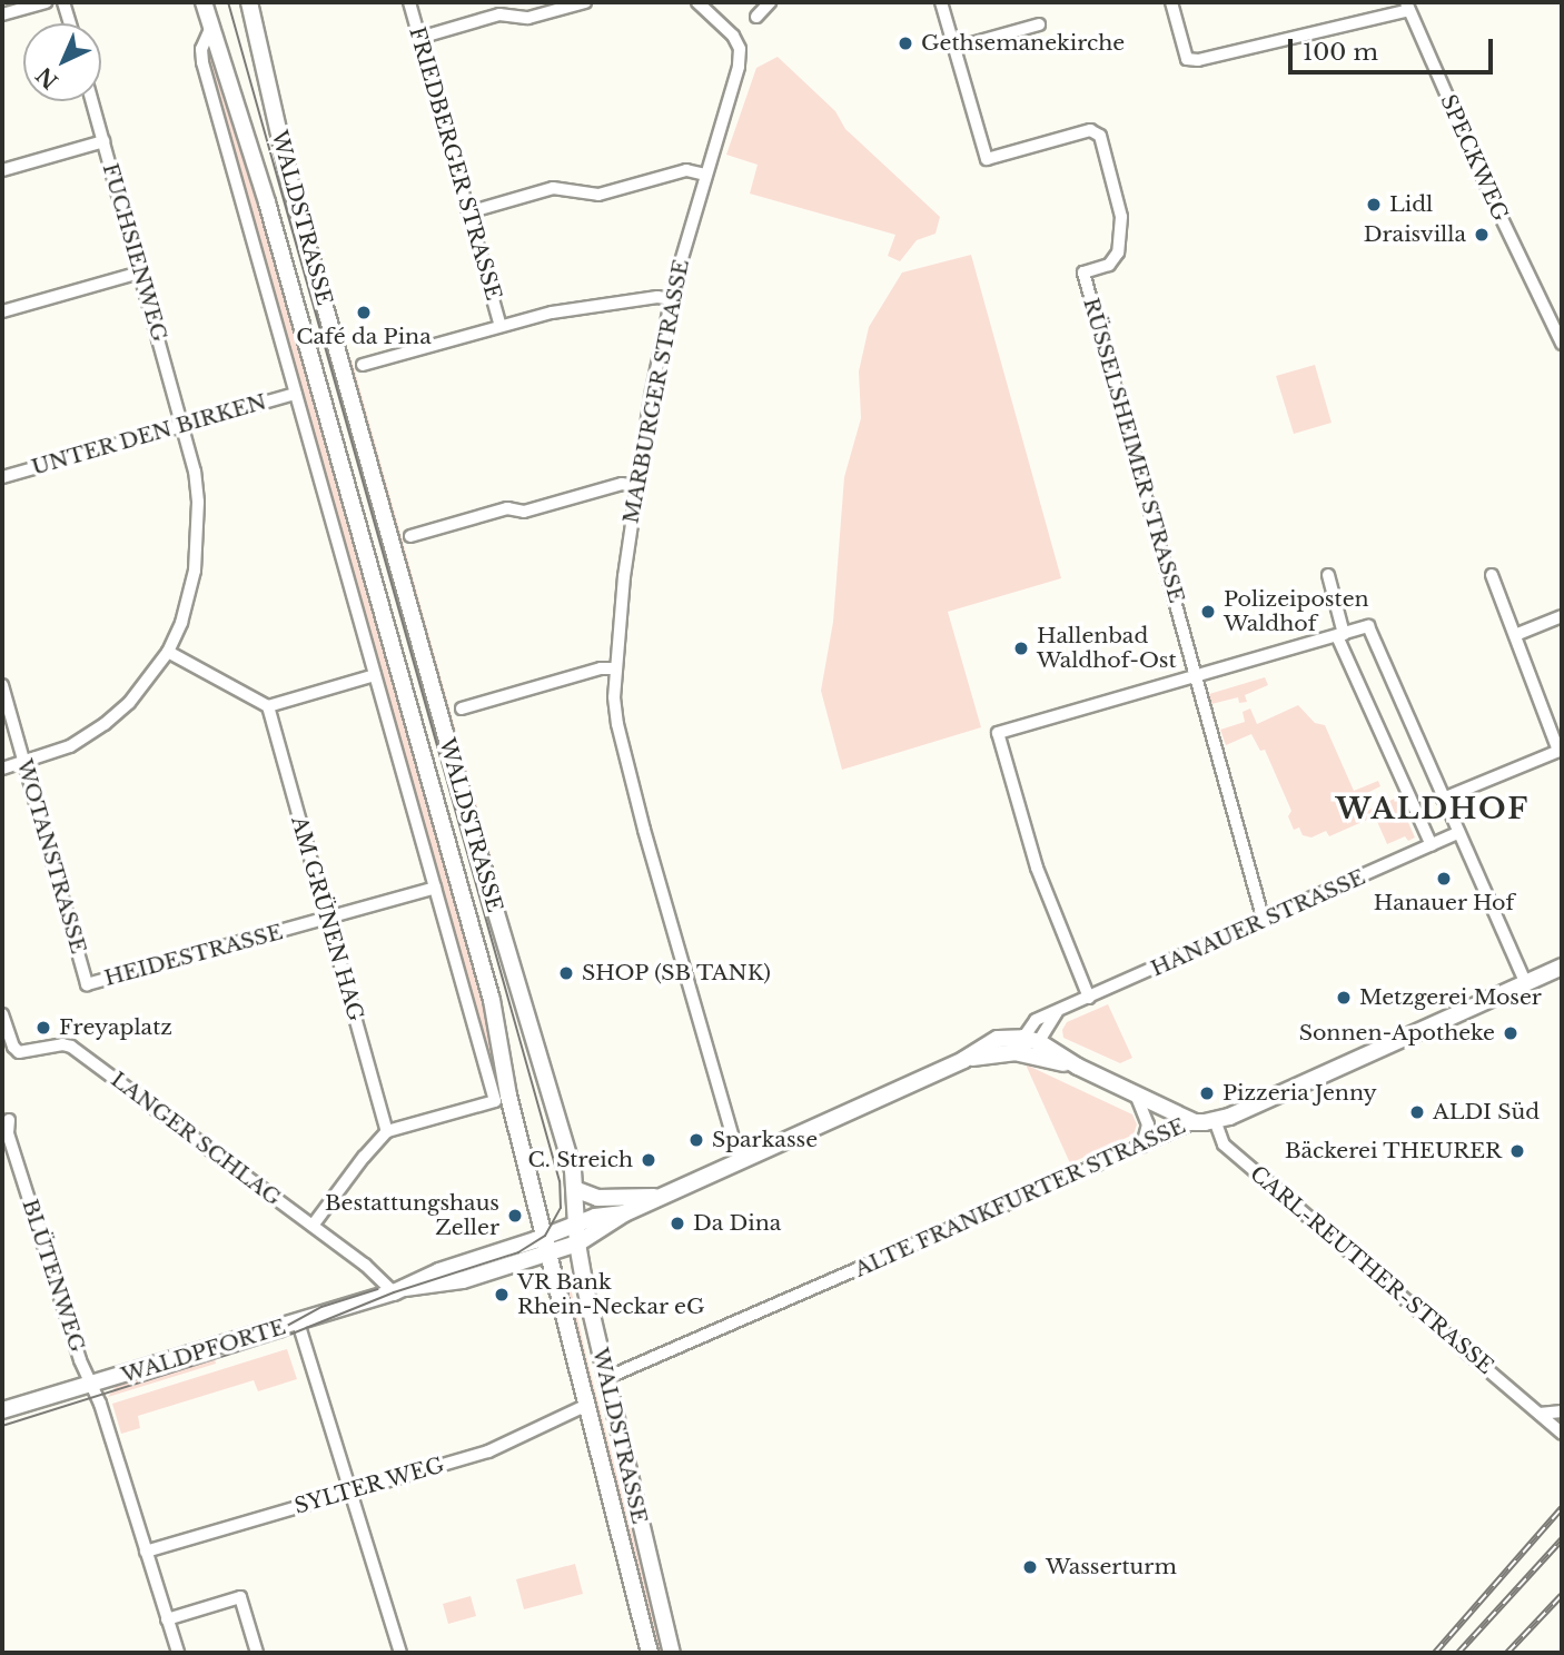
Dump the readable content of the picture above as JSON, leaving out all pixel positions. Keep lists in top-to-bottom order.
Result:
{
  "streets": {
    "main road": ["WALDSTRASSE", "ALTE FRANKFURTER STRASSE", "WALDPFORTE"],
    "street": [
      "SPECKWEG",
      "FRIEDBERGER STRASSE",
      "FUCHSIENWEG",
      "MARBURGER STRASSE",
      "UNTER DEN BIRKEN",
      "RÜSSELSHEIMER STRASSE",
      "WOTANSTRASSE",
      "AM GRÜNEN HAG",
      "HANAUER STRASSE",
      "HEIDESTRASSE",
      "LANGER SCHLAG",
      "CARL-REUTHER-STRASSE",
      "BLÜTENWEG",
      "SYLTER WEG"
    ]
  },
  "crossings": [
    ["WALDSTRASSE", "ALTE FRANKFURTER STRASSE"],
    ["WALDSTRASSE", "WALDPFORTE"],
    ["WALDSTRASSE", "SYLTER WEG"],
    ["FUCHSIENWEG", "UNTER DEN BIRKEN"],
    ["FUCHSIENWEG", "WOTANSTRASSE"],
    ["RÜSSELSHEIMER STRASSE", "HANAUER STRASSE"],
    ["WOTANSTRASSE", "HEIDESTRASSE"],
    ["AM GRÜNEN HAG", "HEIDESTRASSE"],
    ["LANGER SCHLAG", "WALDPFORTE"],
    ["ALTE FRANKFURTER STRASSE", "CARL-REUTHER-STRASSE"],
    ["BLÜTENWEG", "WALDPFORTE"],
    ["BLÜTENWEG", "SYLTER WEG"]
  ],
  "districts": ["WALDHOF"],
  "places": [
    "Gethsemanekirche",
    "Lidl",
    "Draisvilla",
    "Café da Pina",
    "Polizeiposten Waldhof",
    "Hallenbad Waldhof-Ost",
    "Hanauer Hof",
    "SHOP (SB TANK)",
    "Metzgerei Moser",
    "Freyaplatz",
    "Sonnen-Apotheke",
    "Pizzeria Jenny",
    "ALDI Süd",
    "Sparkasse",
    "Bäckerei THEURER",
    "C. Streich",
    "Bestattungshaus Zeller",
    "Da Dina",
    "VR Bank Rhein-Neckar eG",
    "Wasserturm"
  ],
  "scale_bar": "100 m",
  "north": "bottom left"
}
